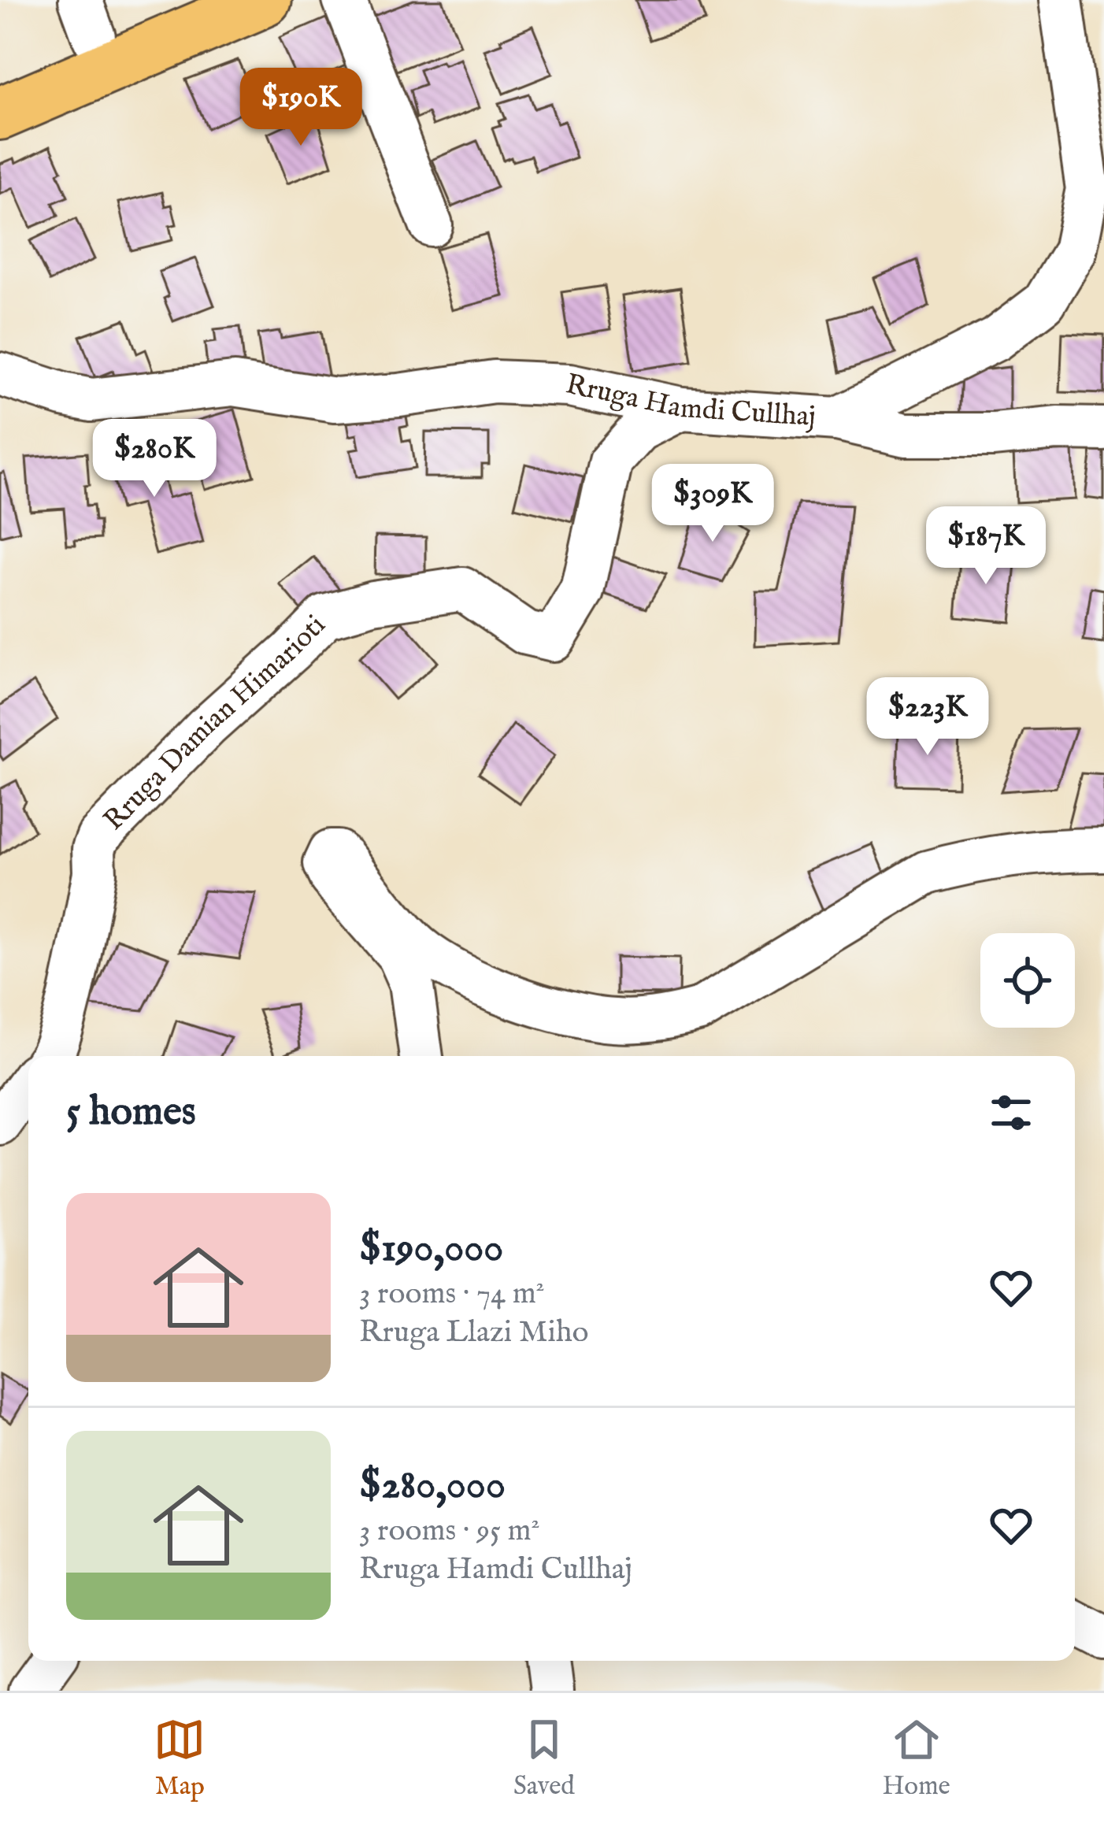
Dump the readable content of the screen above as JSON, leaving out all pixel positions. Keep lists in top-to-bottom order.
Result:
{
  "streets": {
    "street": ["Rruga Hamdi Cullhaj", "Rruga Damian Himarioti"]
  },
  "crossings": [
    ["Rruga Hamdi Cullhaj", "Rruga Damian Himarioti"]
  ],
  "page": {
    "price": [
      "$190K",
      "$280K",
      "$309K",
      "$187K",
      "$223K"
    ],
    "heading": "5 homes",
    "list": [
      {
        "name": "$190,000",
        "note": "3 rooms · 74 m² · Rruga Llazi Miho"
      },
      {
        "name": "$280,000",
        "note": "3 rooms · 95 m² · Rruga Hamdi Cullhaj"
      }
    ],
    "tabs": ["Map", "Saved", "Home"]
  }
}
